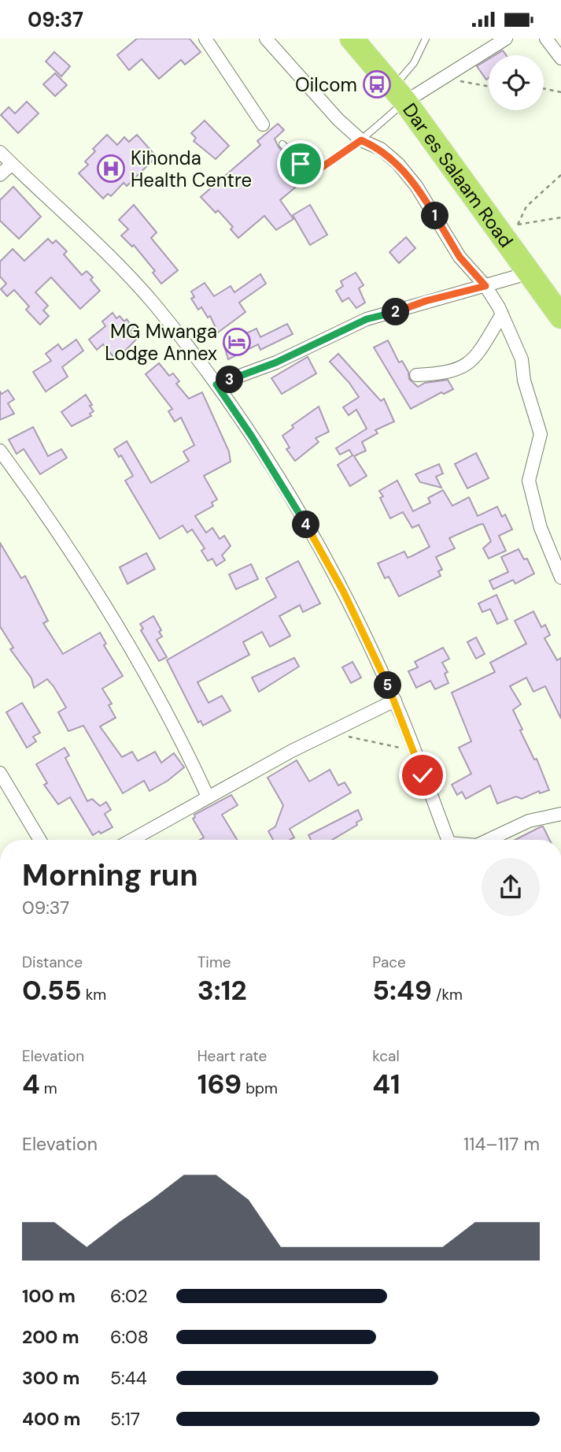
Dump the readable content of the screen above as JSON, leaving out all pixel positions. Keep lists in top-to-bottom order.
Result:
{
  "streets": {
    "highway": ["Dar es Salaam Road"]
  },
  "places": {
    "bus stop": ["Oilcom"],
    "hospital": ["Kihonda Health Centre"],
    "hotel": ["MG Mwanga Lodge Annex"]
  },
  "page": {
    "status": "09:37",
    "pins": [
      "1",
      "2",
      "3",
      "4",
      "5"
    ],
    "heading": ["Morning run", "09:37"],
    "stats": [
      ["Distance", "0.55 km"],
      ["Time", "3:12"],
      ["Pace", "5:49 /km"],
      ["Elevation", "4 m"],
      ["Heart rate", "169 bpm"],
      ["kcal", "41"]
    ],
    "chart": ["Elevation", "114–117 m"],
    "list": [
      {
        "name": "100 m",
        "note": "6:02"
      },
      {
        "name": "200 m",
        "note": "6:08"
      },
      {
        "name": "300 m",
        "note": "5:44"
      },
      {
        "name": "400 m",
        "note": "5:17"
      }
    ]
  }
}
